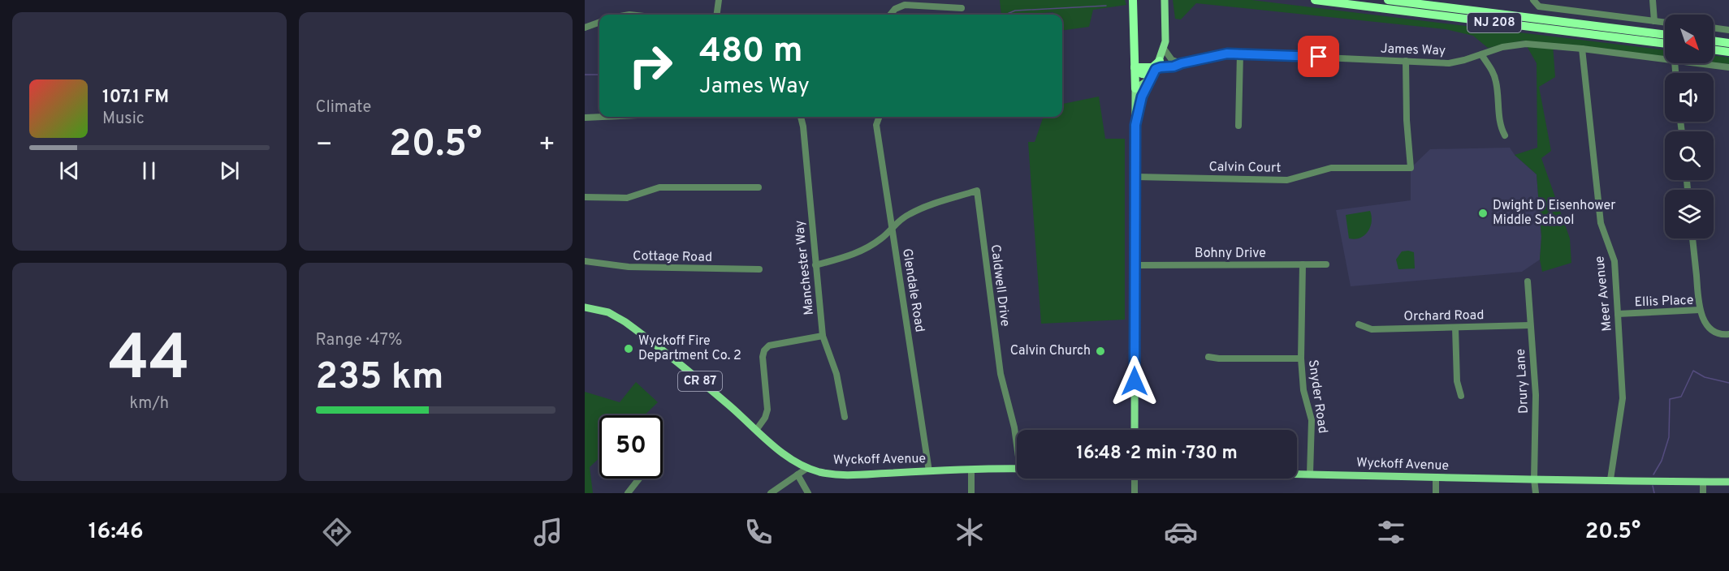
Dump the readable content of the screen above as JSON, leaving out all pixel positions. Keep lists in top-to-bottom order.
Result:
{
  "streets": {
    "highway": ["NJ 208"],
    "main road": ["CR 87", "Wyckoff Avenue"],
    "street": [
      "James Way",
      "Calvin Court",
      "Bohny Drive",
      "Cottage Road",
      "Manchester Way",
      "Caldwell Drive",
      "Glendale Road",
      "Meer Avenue",
      "Ellis Place",
      "Orchard Road",
      "Drury Lane",
      "Snyder Road"
    ]
  },
  "crossings": [
    ["James Way", "Calvin Court"],
    ["James Way", "Meer Avenue"],
    ["Bohny Drive", "Snyder Road"],
    ["Caldwell Drive", "Glendale Road"],
    ["Glendale Road", "Wyckoff Avenue"],
    ["Meer Avenue", "Ellis Place"],
    ["Meer Avenue", "Wyckoff Avenue"],
    ["Orchard Road", "Drury Lane"],
    ["Drury Lane", "Wyckoff Avenue"],
    ["Snyder Road", "Wyckoff Avenue"]
  ],
  "places": ["Dwight D Eisenhower Middle School", "Wyckoff Fire Department Co. 2", "Calvin Church"],
  "north": "bottom right",
  "page": {
    "tile": [
      "Climate",
      ["44", "km/h"],
      ["Range · 47%", "235 km"]
    ],
    "turn": ["480 m", "James Way"],
    "song": ["107.1 FM", "Music"],
    "heat": ["−", "20.5°", "+"],
    "limit": "50",
    "trip": "16:48 · 2 min · 730 m",
    "tabs": ["16:46", "20.5°"]
  }
}
